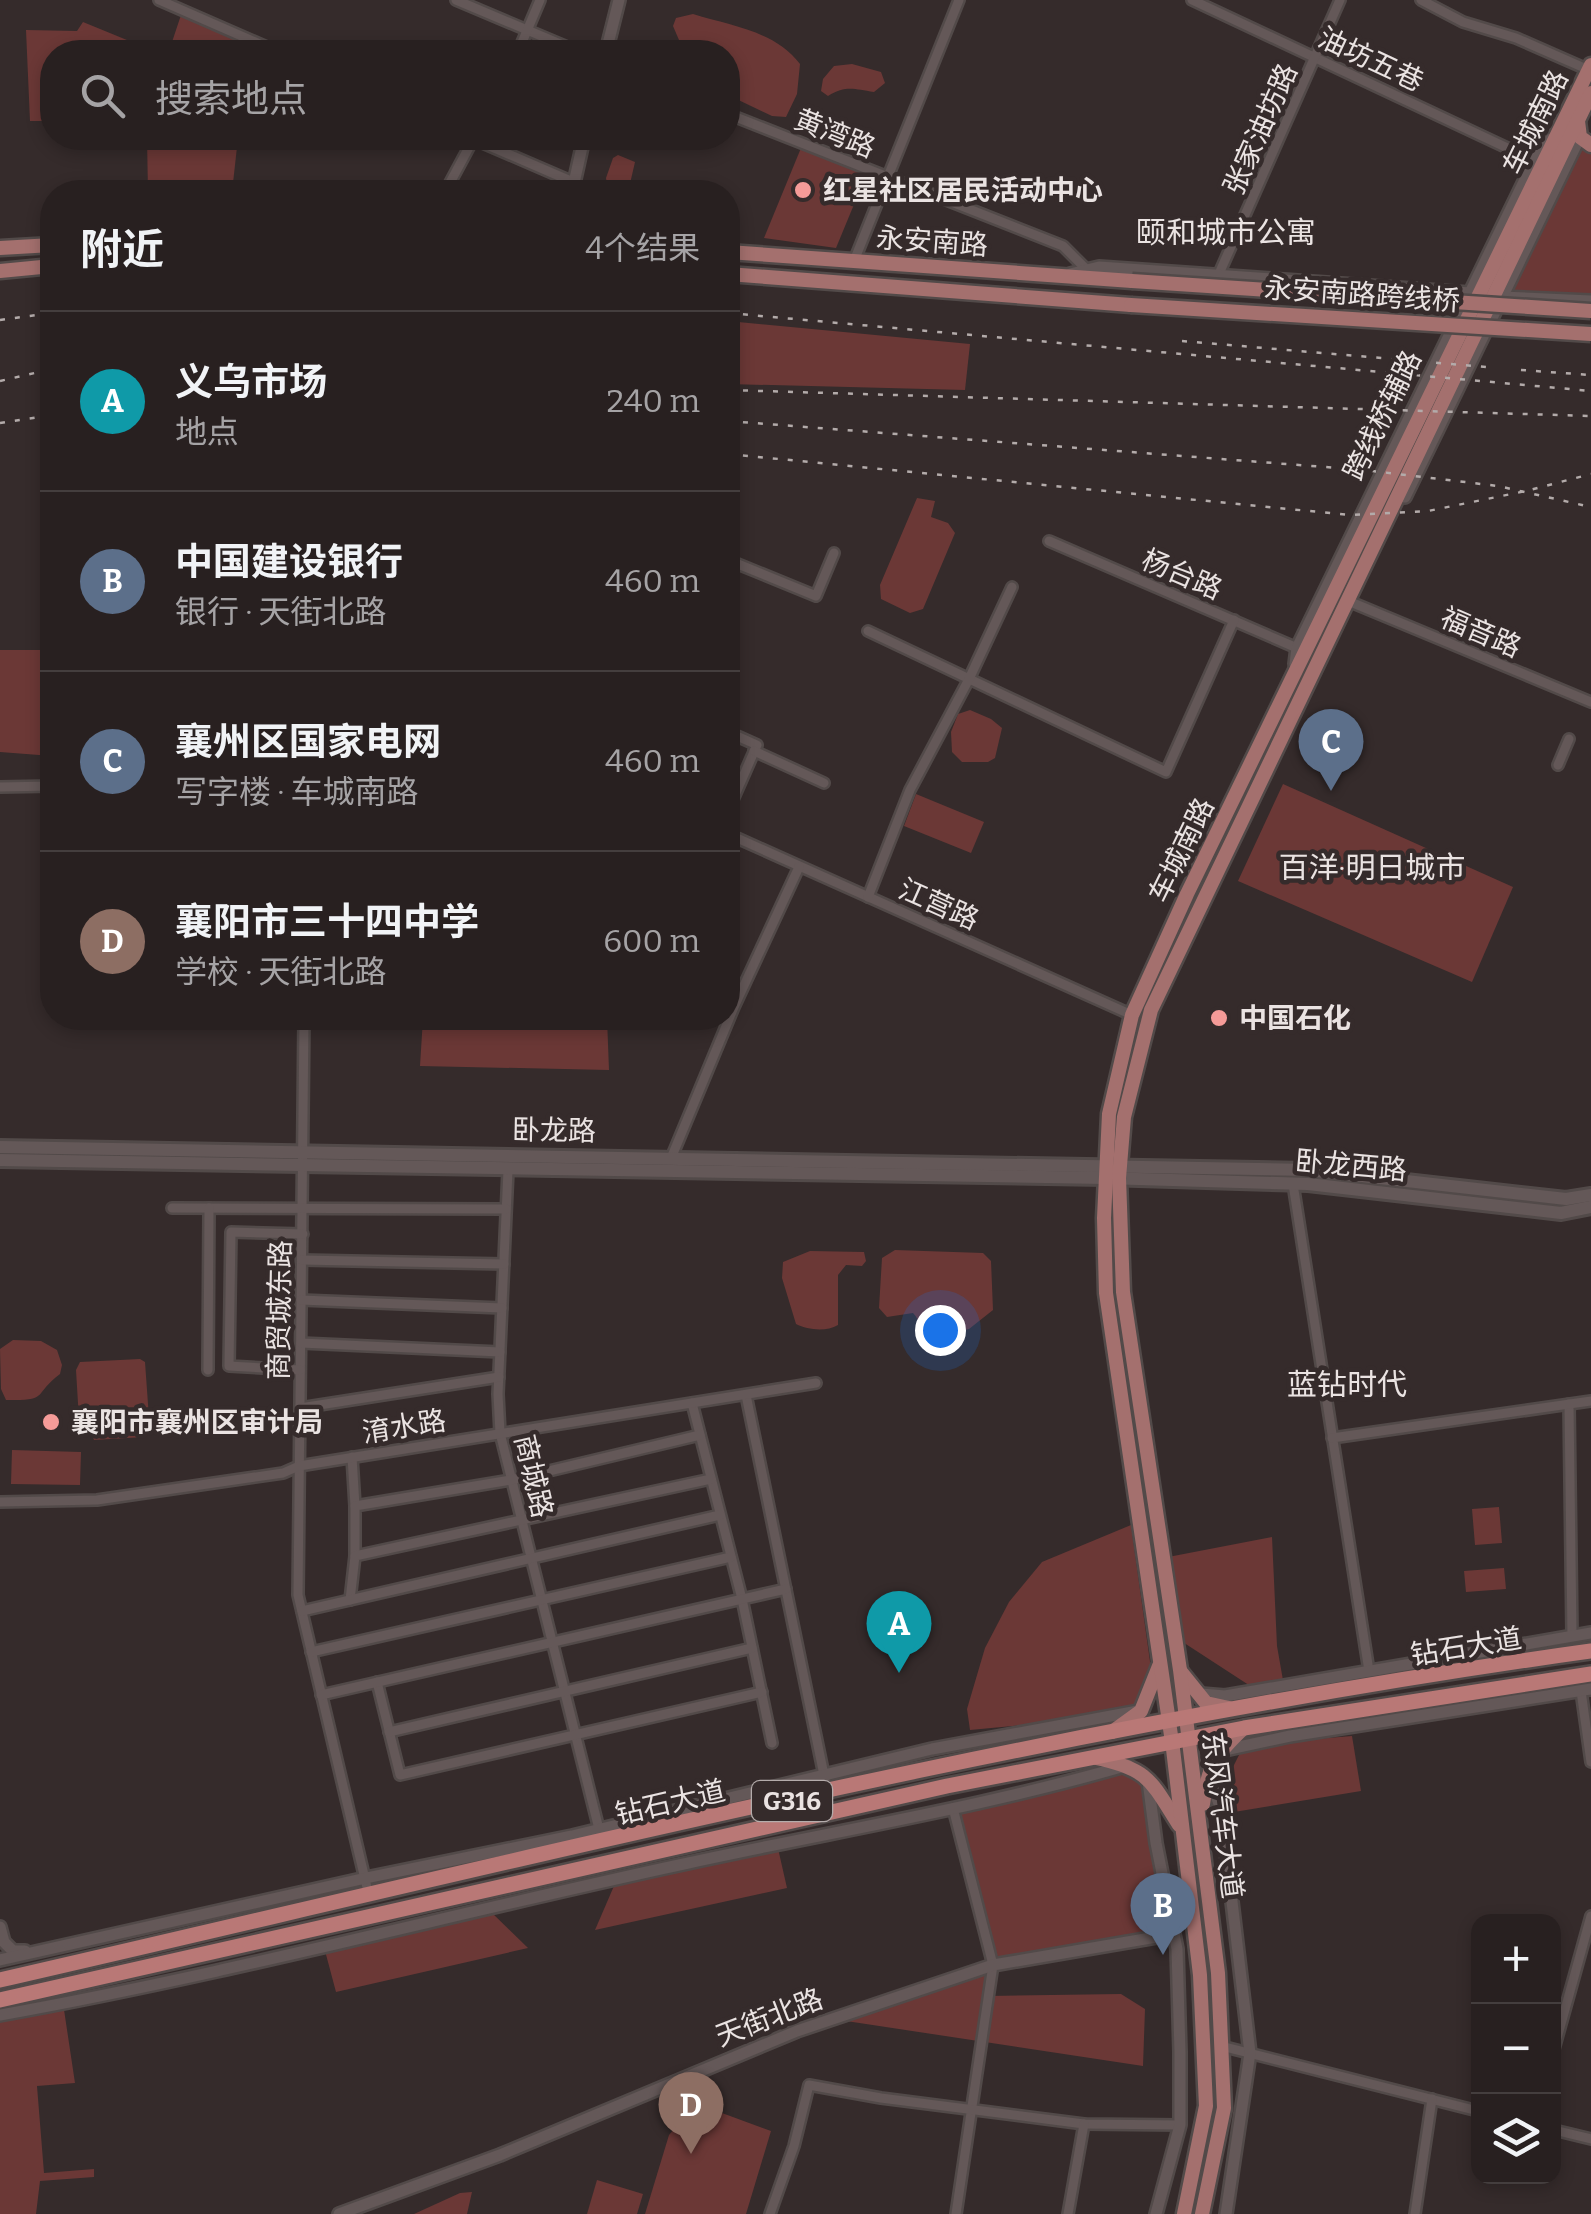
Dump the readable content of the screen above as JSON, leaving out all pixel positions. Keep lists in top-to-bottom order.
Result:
{
  "streets": {
    "highway": ["钻石大道", "G316"],
    "main road": [
      "车城南路",
      "永安南路",
      "永安南路跨线桥",
      "卧龙路",
      "卧龙西路",
      "东风汽车大道"
    ],
    "street": [
      "油坊五巷",
      "张家油坊路",
      "黄湾路",
      "跨线桥辅路",
      "杨台路",
      "福音路",
      "江营路",
      "商贸城东路",
      "淯水路",
      "商城路",
      "天街北路"
    ]
  },
  "crossings": [
    ["油坊五巷", "张家油坊路"],
    ["车城南路", "跨线桥辅路"],
    ["车城南路", "江营路"],
    ["车城南路", "卧龙路"],
    ["车城南路", "卧龙西路"],
    ["车城南路", "钻石大道"],
    ["车城南路", "东风汽车大道"],
    ["永安南路", "永安南路跨线桥"],
    ["跨线桥辅路", "杨台路"],
    ["跨线桥辅路", "福音路"],
    ["卧龙路", "卧龙西路"],
    ["卧龙路", "商贸城东路"],
    ["卧龙路", "商城路"],
    ["商贸城东路", "淯水路"],
    ["商贸城东路", "钻石大道"],
    ["淯水路", "商城路"],
    ["商城路", "钻石大道"],
    ["钻石大道", "东风汽车大道"]
  ],
  "districts": ["颐和城市公寓", "百洋·明日城市", "蓝钻时代"],
  "places": ["红星社区居民活动中心", "中国石化", "襄阳市襄州区审计局"],
  "page": {
    "search": "搜索地点",
    "heading": ["附近", "4个结果"],
    "list": [
      {
        "mark": "A",
        "name": "义乌市场",
        "note": "地点",
        "value": "240 m"
      },
      {
        "mark": "B",
        "name": "中国建设银行",
        "note": "银行 · 天街北路",
        "value": "460 m"
      },
      {
        "mark": "C",
        "name": "襄州区国家电网",
        "note": "写字楼 · 车城南路",
        "value": "460 m"
      },
      {
        "mark": "D",
        "name": "襄阳市三十四中学",
        "note": "学校 · 天街北路",
        "value": "600 m"
      }
    ],
    "pins": [
      "C",
      "A",
      "B",
      "D"
    ],
    "map_buttons": ["+", "−"]
  }
}
